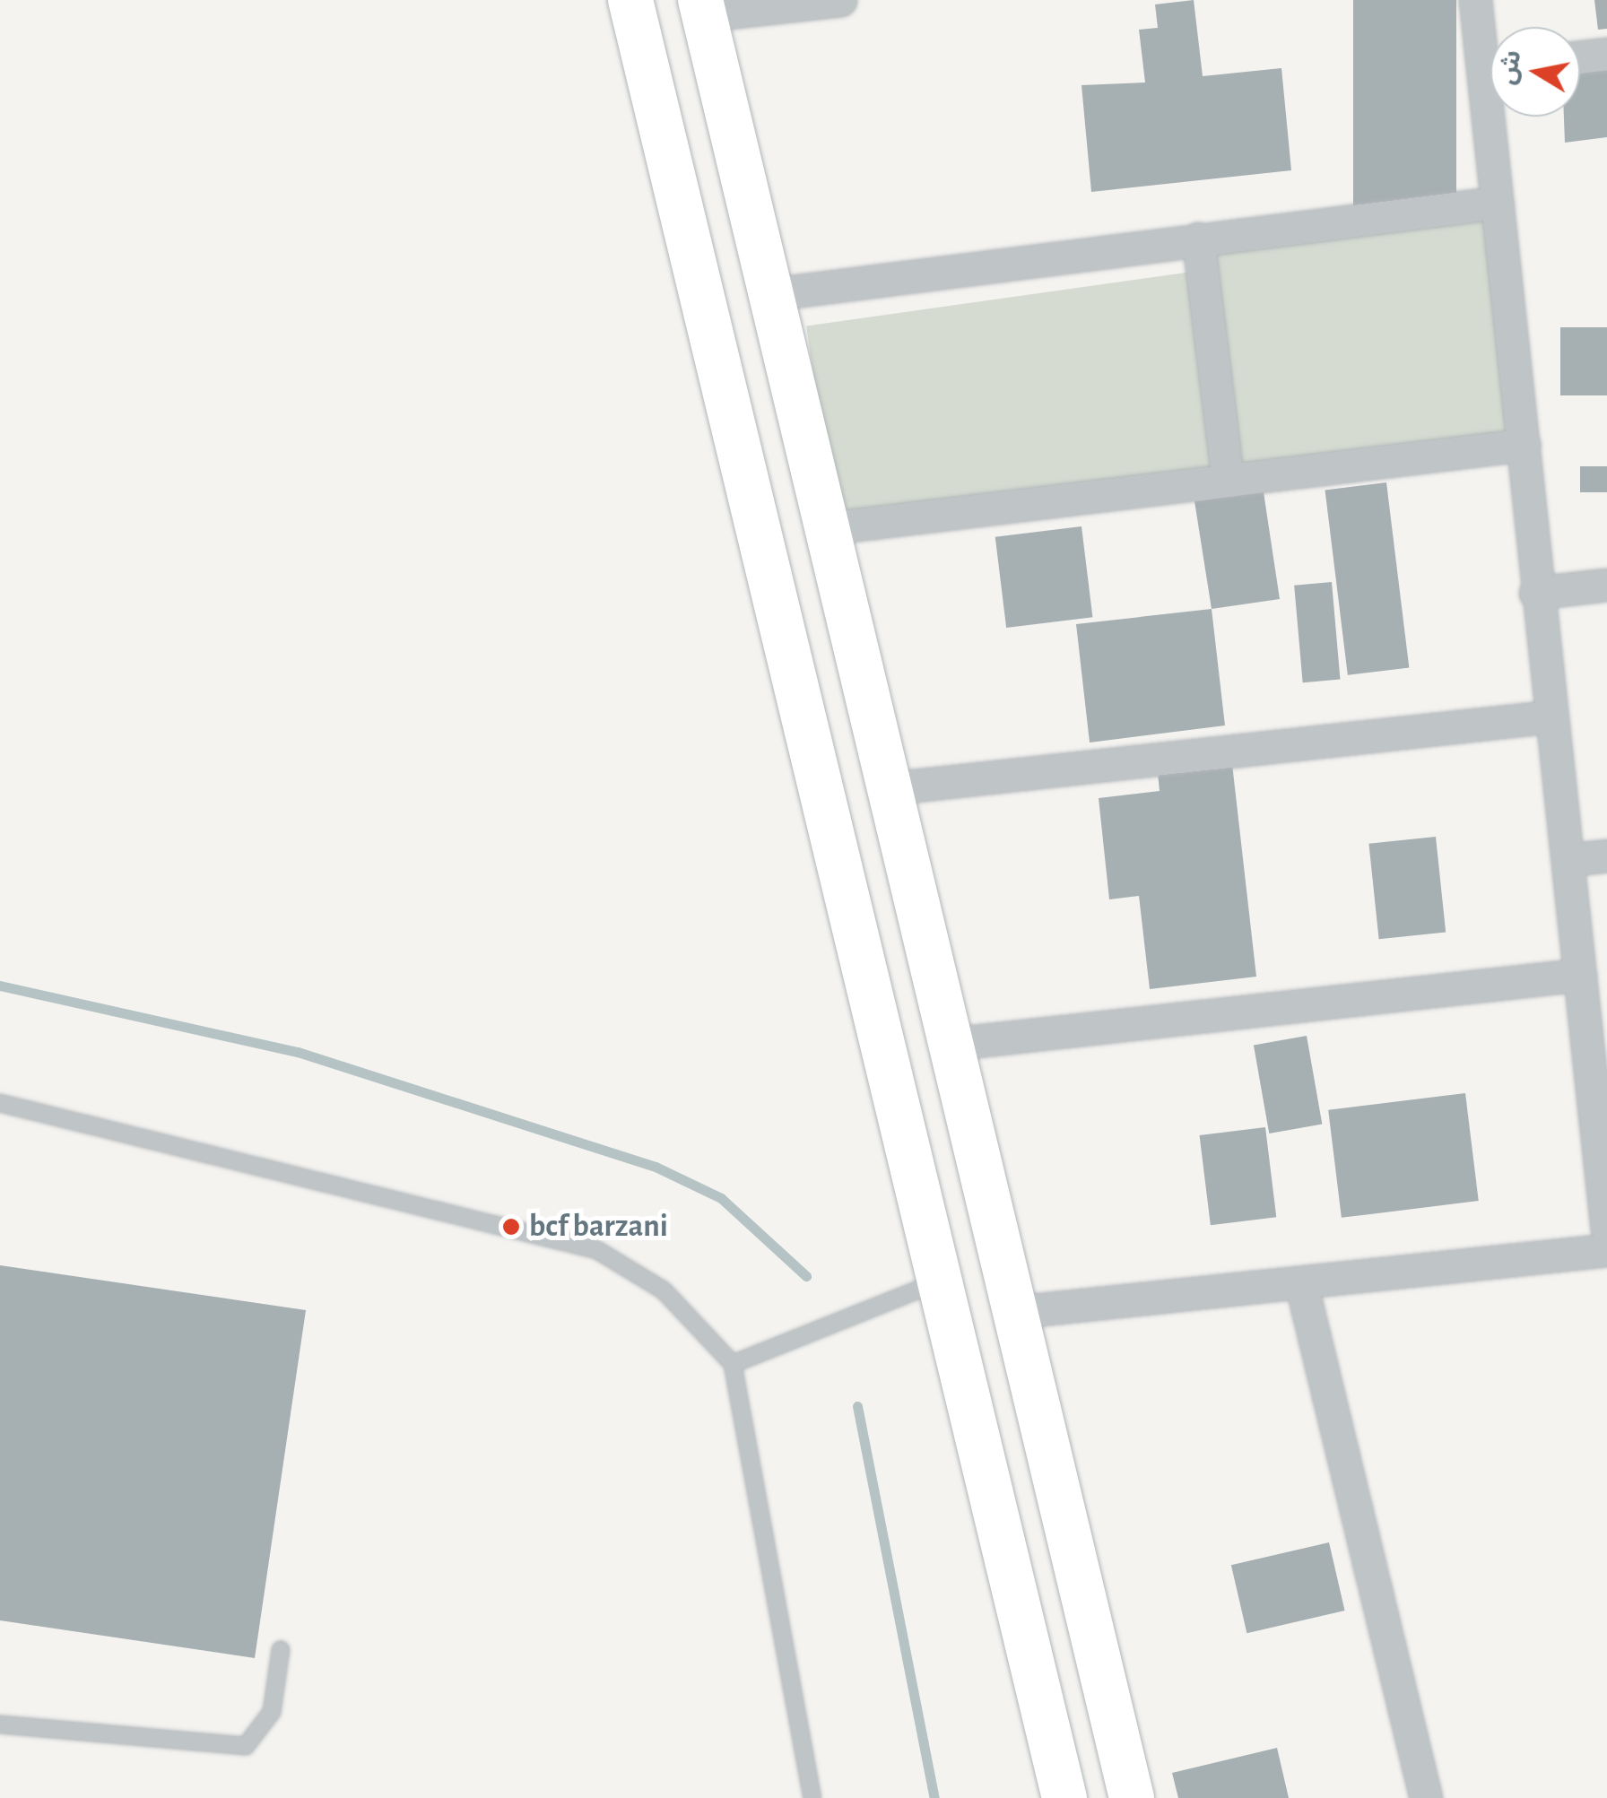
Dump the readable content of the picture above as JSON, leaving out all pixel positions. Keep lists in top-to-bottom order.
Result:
{
  "places": ["bcf barzani"],
  "north": "left"
}
